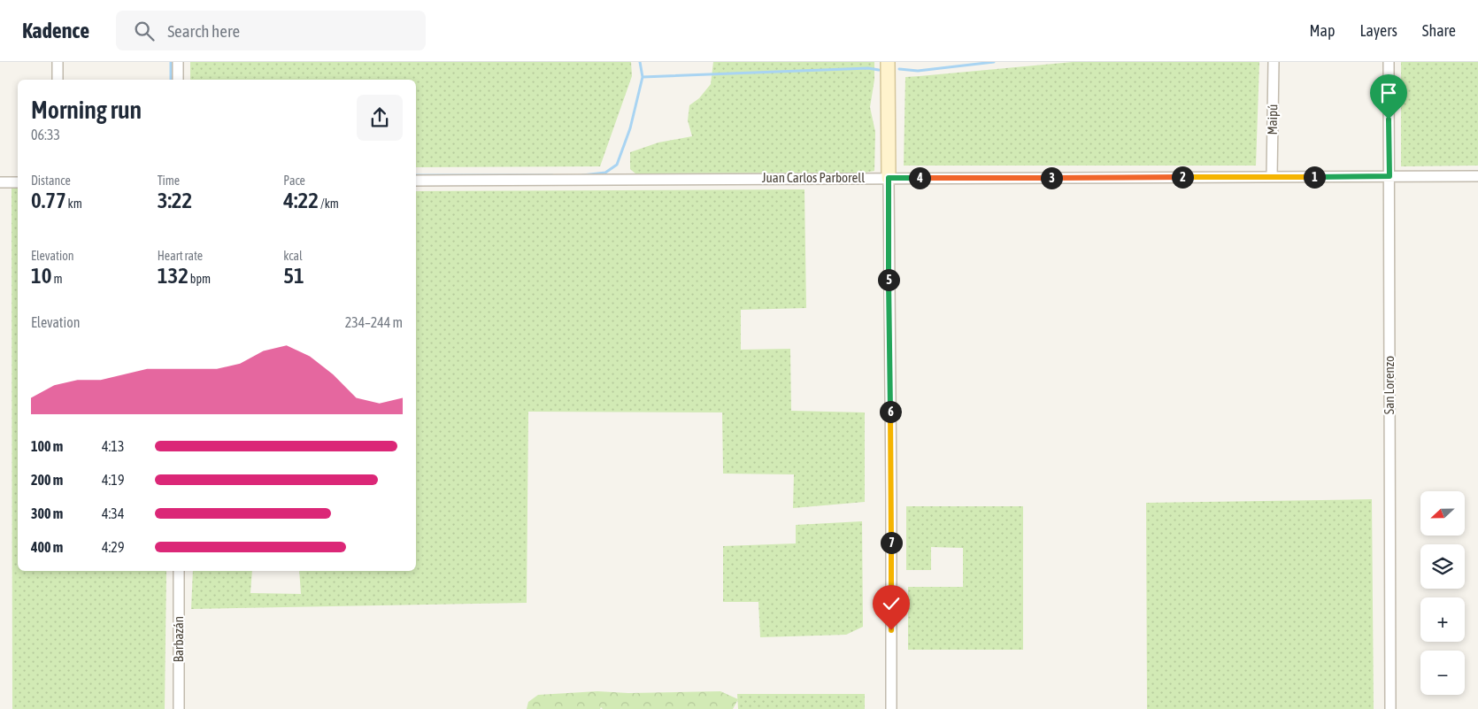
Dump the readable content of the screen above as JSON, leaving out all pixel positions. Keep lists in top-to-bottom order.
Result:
{
  "streets": {
    "street": [
      "Maipú",
      "Juan Carlos Parborell",
      "San Lorenzo",
      "Barbazán"
    ]
  },
  "crossings": [
    ["Maipú", "Juan Carlos Parborell"],
    ["Juan Carlos Parborell", "San Lorenzo"]
  ],
  "north": "left",
  "page": {
    "header": "Kadence",
    "search": "Search here",
    "nav": ["Map", "Layers", "Share"],
    "heading": ["Morning run", "06:33"],
    "stats": [
      ["Distance", "0.77 km"],
      ["Time", "3:22"],
      ["Pace", "4:22 /km"],
      ["Elevation", "10 m"],
      ["Heart rate", "132 bpm"],
      ["kcal", "51"]
    ],
    "pins": [
      "1",
      "2",
      "3",
      "4",
      "5",
      "6",
      "7"
    ],
    "chart": ["Elevation", "234–244 m"],
    "list": [
      {
        "name": "100 m",
        "note": "4:13"
      },
      {
        "name": "200 m",
        "note": "4:19"
      },
      {
        "name": "300 m",
        "note": "4:34"
      },
      {
        "name": "400 m",
        "note": "4:29"
      }
    ],
    "map_buttons": ["+", "−"]
  }
}
